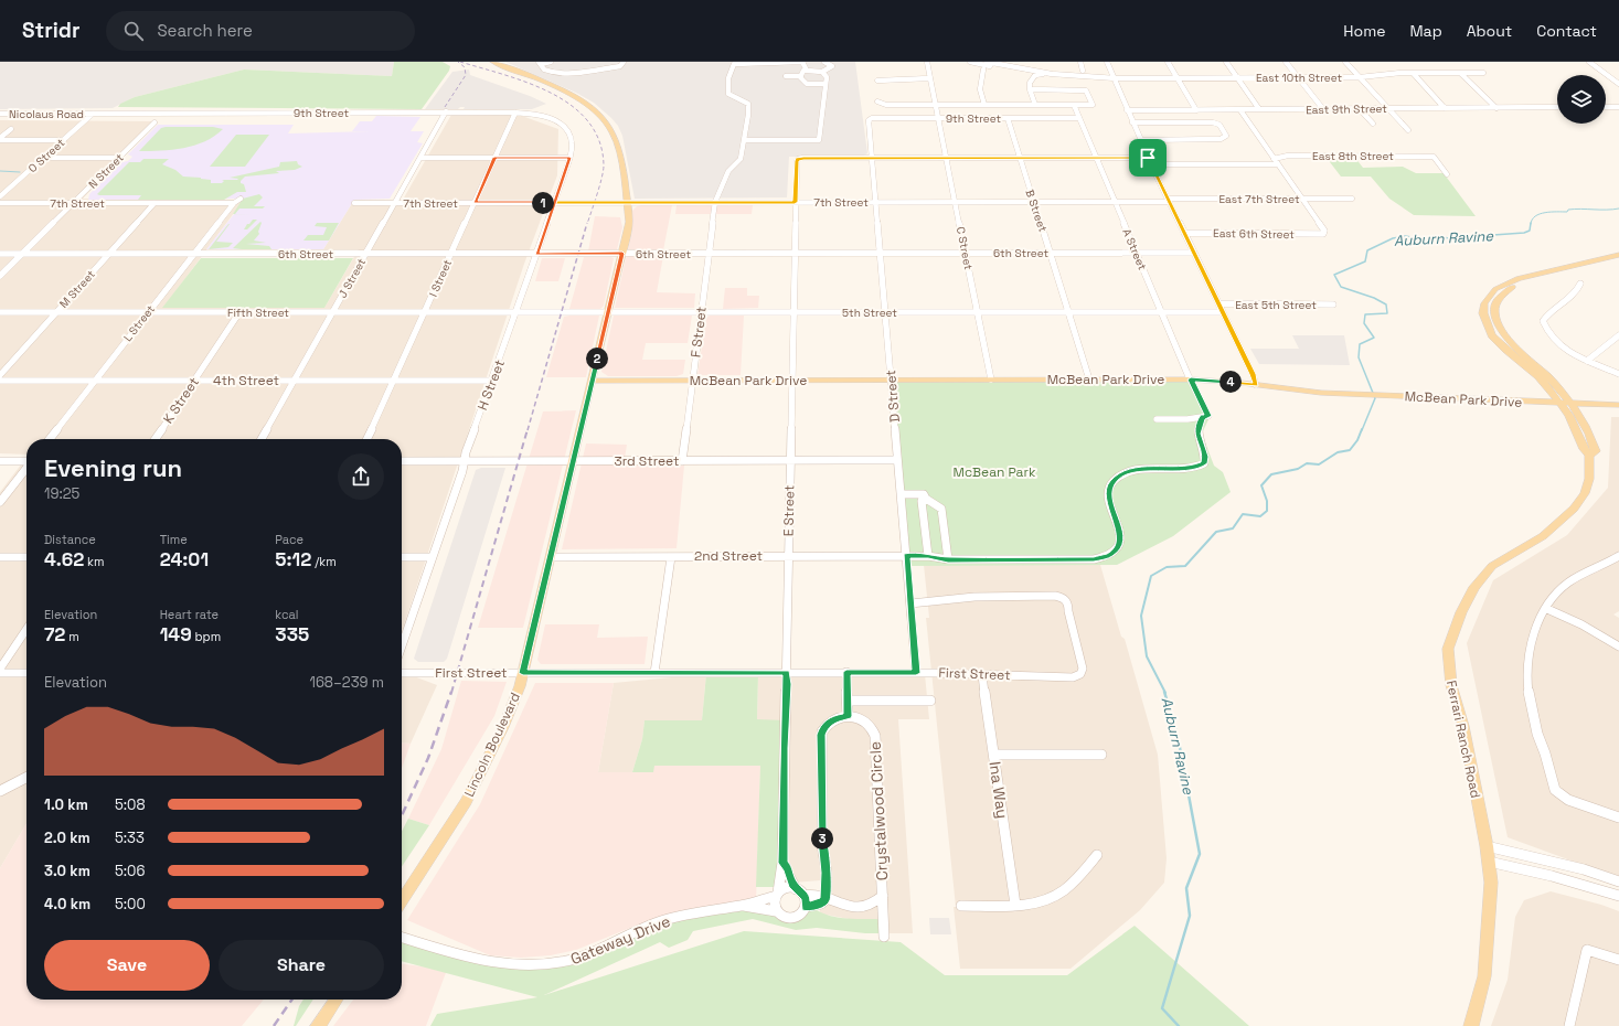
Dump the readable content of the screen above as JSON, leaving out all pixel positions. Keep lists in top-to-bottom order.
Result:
{
  "streets": {
    "main road": ["McBean Park Drive", "Ferrari Ranch Road", "Lincoln Boulevard"],
    "street": [
      "East 10th Street",
      "East 9th Street",
      "9th Street",
      "Nicolaus Road",
      "O Street",
      "East 8th Street",
      "N Street",
      "East 7th Street",
      "7th Street",
      "B Street",
      "East 6th Street",
      "C Street",
      "A Street",
      "6th Street",
      "J Street",
      "I Street",
      "M Street",
      "East 5th Street",
      "Fifth Street",
      "5th Street",
      "L Street",
      "F Street",
      "4th Street",
      "H Street",
      "D Street",
      "K Street",
      "3rd Street",
      "E Street",
      "2nd Street",
      "First Street",
      "Ina Way",
      "Crystalwood Circle",
      "Gateway Drive"
    ]
  },
  "crossings": [
    ["9th Street", "Nicolaus Road"],
    ["9th Street", "O Street"],
    ["9th Street", "B Street"],
    ["9th Street", "C Street"],
    ["9th Street", "A Street"],
    ["9th Street", "J Street"],
    ["9th Street", "I Street"],
    ["9th Street", "H Street"],
    ["9th Street", "D Street"],
    ["Nicolaus Road", "O Street"],
    ["N Street", "7th Street"],
    ["N Street", "6th Street"],
    ["East 7th Street", "7th Street"],
    ["East 7th Street", "East 6th Street"],
    ["7th Street", "B Street"],
    ["7th Street", "C Street"],
    ["7th Street", "A Street"],
    ["7th Street", "J Street"],
    ["7th Street", "I Street"],
    ["7th Street", "M Street"],
    ["7th Street", "L Street"],
    ["7th Street", "F Street"],
    ["7th Street", "H Street"],
    ["7th Street", "D Street"],
    ["7th Street", "E Street"],
    ["7th Street", "Lincoln Boulevard"],
    ["B Street", "6th Street"],
    ["B Street", "5th Street"],
    ["B Street", "McBean Park Drive"],
    ["C Street", "6th Street"],
    ["C Street", "5th Street"],
    ["C Street", "McBean Park Drive"],
    ["A Street", "6th Street"],
    ["A Street", "5th Street"],
    ["A Street", "McBean Park Drive"],
    ["A Street", "2nd Street"],
    ["6th Street", "J Street"],
    ["6th Street", "I Street"],
    ["6th Street", "M Street"],
    ["6th Street", "L Street"],
    ["6th Street", "F Street"],
    ["6th Street", "H Street"],
    ["6th Street", "D Street"],
    ["6th Street", "E Street"],
    ["6th Street", "Lincoln Boulevard"],
    ["J Street", "Fifth Street"],
    ["J Street", "4th Street"],
    ["I Street", "Fifth Street"],
    ["I Street", "4th Street"],
    ["M Street", "Fifth Street"],
    ["Fifth Street", "5th Street"],
    ["Fifth Street", "L Street"],
    ["Fifth Street", "H Street"],
    ["Fifth Street", "K Street"],
    ["5th Street", "F Street"],
    ["5th Street", "H Street"],
    ["5th Street", "D Street"],
    ["5th Street", "E Street"],
    ["5th Street", "Lincoln Boulevard"],
    ["L Street", "4th Street"],
    ["F Street", "McBean Park Drive"],
    ["F Street", "3rd Street"],
    ["McBean Park Drive", "D Street"],
    ["McBean Park Drive", "E Street"],
    ["McBean Park Drive", "Ferrari Ranch Road"],
    ["McBean Park Drive", "Lincoln Boulevard"],
    ["4th Street", "H Street"],
    ["4th Street", "K Street"],
    ["H Street", "3rd Street"],
    ["D Street", "3rd Street"],
    ["D Street", "E Street"],
    ["D Street", "2nd Street"],
    ["D Street", "First Street"],
    ["3rd Street", "E Street"],
    ["3rd Street", "Lincoln Boulevard"],
    ["E Street", "2nd Street"],
    ["E Street", "First Street"],
    ["E Street", "Crystalwood Circle"],
    ["E Street", "Gateway Drive"],
    ["2nd Street", "Lincoln Boulevard"],
    ["First Street", "Lincoln Boulevard"],
    ["First Street", "Ina Way"],
    ["Crystalwood Circle", "Gateway Drive"]
  ],
  "water": ["Auburn Ravine"],
  "parks": ["McBean Park"],
  "page": {
    "header": "Stridr",
    "search": "Search here",
    "nav": [
      "Home",
      "Map",
      "About",
      "Contact"
    ],
    "pins": [
      "1",
      "2",
      "4",
      "3"
    ],
    "heading": ["Evening run", "19:25"],
    "stats": [
      ["Distance", "4.62 km"],
      ["Time", "24:01"],
      ["Pace", "5:12 /km"],
      ["Elevation", "72 m"],
      ["Heart rate", "149 bpm"],
      ["kcal", "335"]
    ],
    "chart": ["Elevation", "168–239 m"],
    "list": [
      {
        "name": "1.0 km",
        "note": "5:08"
      },
      {
        "name": "2.0 km",
        "note": "5:33"
      },
      {
        "name": "3.0 km",
        "note": "5:06"
      },
      {
        "name": "4.0 km",
        "note": "5:00"
      }
    ],
    "buttons": ["Save", "Share"]
  }
}
